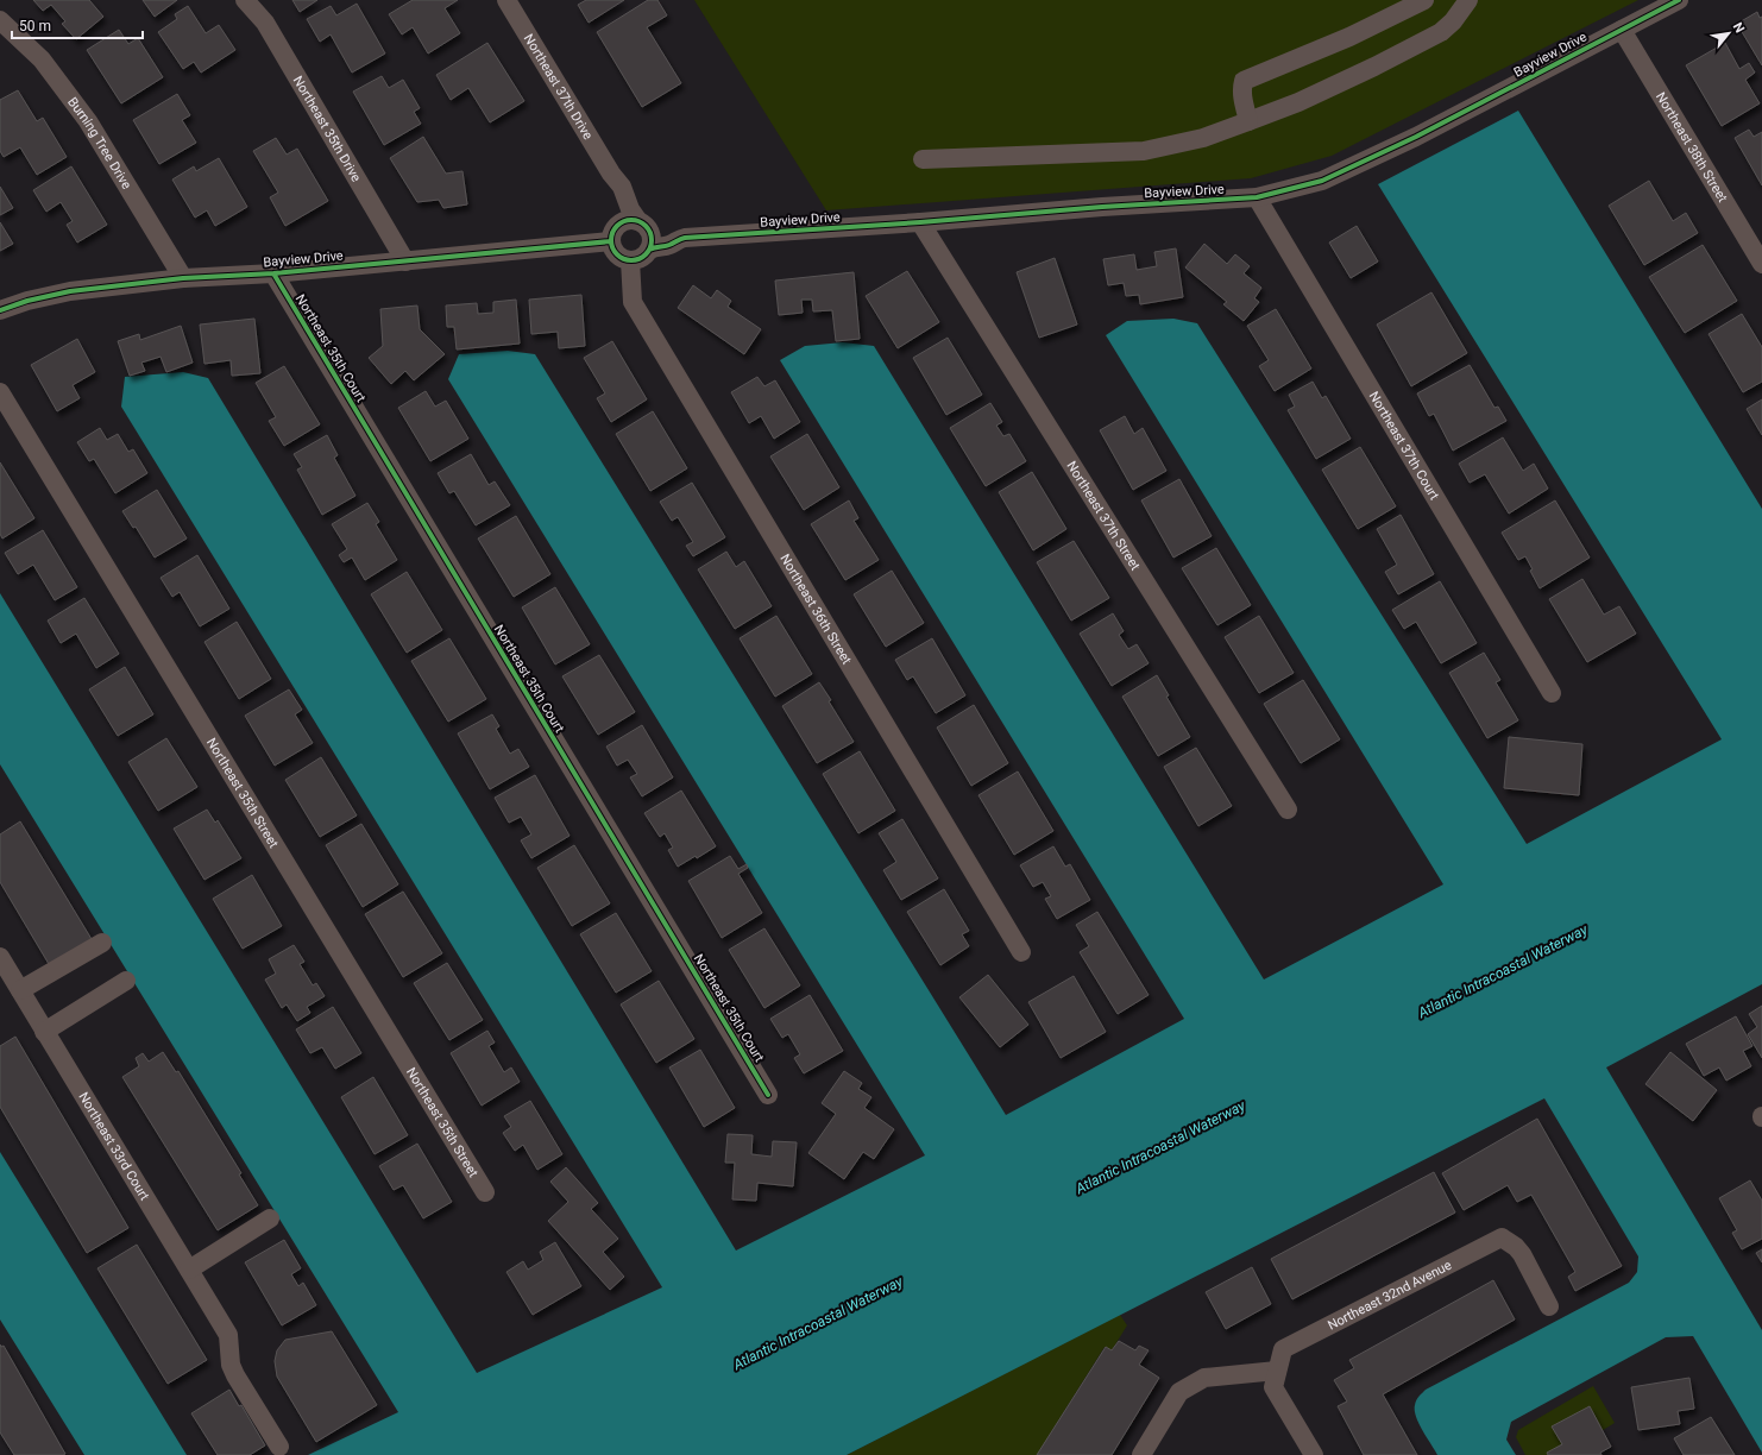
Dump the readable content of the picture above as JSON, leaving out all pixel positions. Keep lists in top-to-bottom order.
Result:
{
  "streets": {
    "street": [
      "Bayview Drive",
      "Northeast 37th Drive",
      "Northeast 35th Drive",
      "Burning Tree Drive",
      "Northeast 38th Street",
      "Northeast 35th Court",
      "Northeast 37th Court",
      "Northeast 37th Street",
      "Northeast 36th Street",
      "Northeast 35th Street",
      "Northeast 33rd Court",
      "Northeast 32nd Avenue"
    ]
  },
  "crossings": [
    ["Bayview Drive", "Northeast 37th Drive"],
    ["Bayview Drive", "Northeast 35th Drive"],
    ["Bayview Drive", "Burning Tree Drive"],
    ["Bayview Drive", "Northeast 38th Street"],
    ["Bayview Drive", "Northeast 35th Court"],
    ["Bayview Drive", "Northeast 37th Court"],
    ["Bayview Drive", "Northeast 37th Street"],
    ["Bayview Drive", "Northeast 36th Street"],
    ["Northeast 37th Drive", "Northeast 36th Street"]
  ],
  "water": ["Atlantic Intracoastal Waterway"],
  "scale_bar": "50 m",
  "north": "top right"
}
